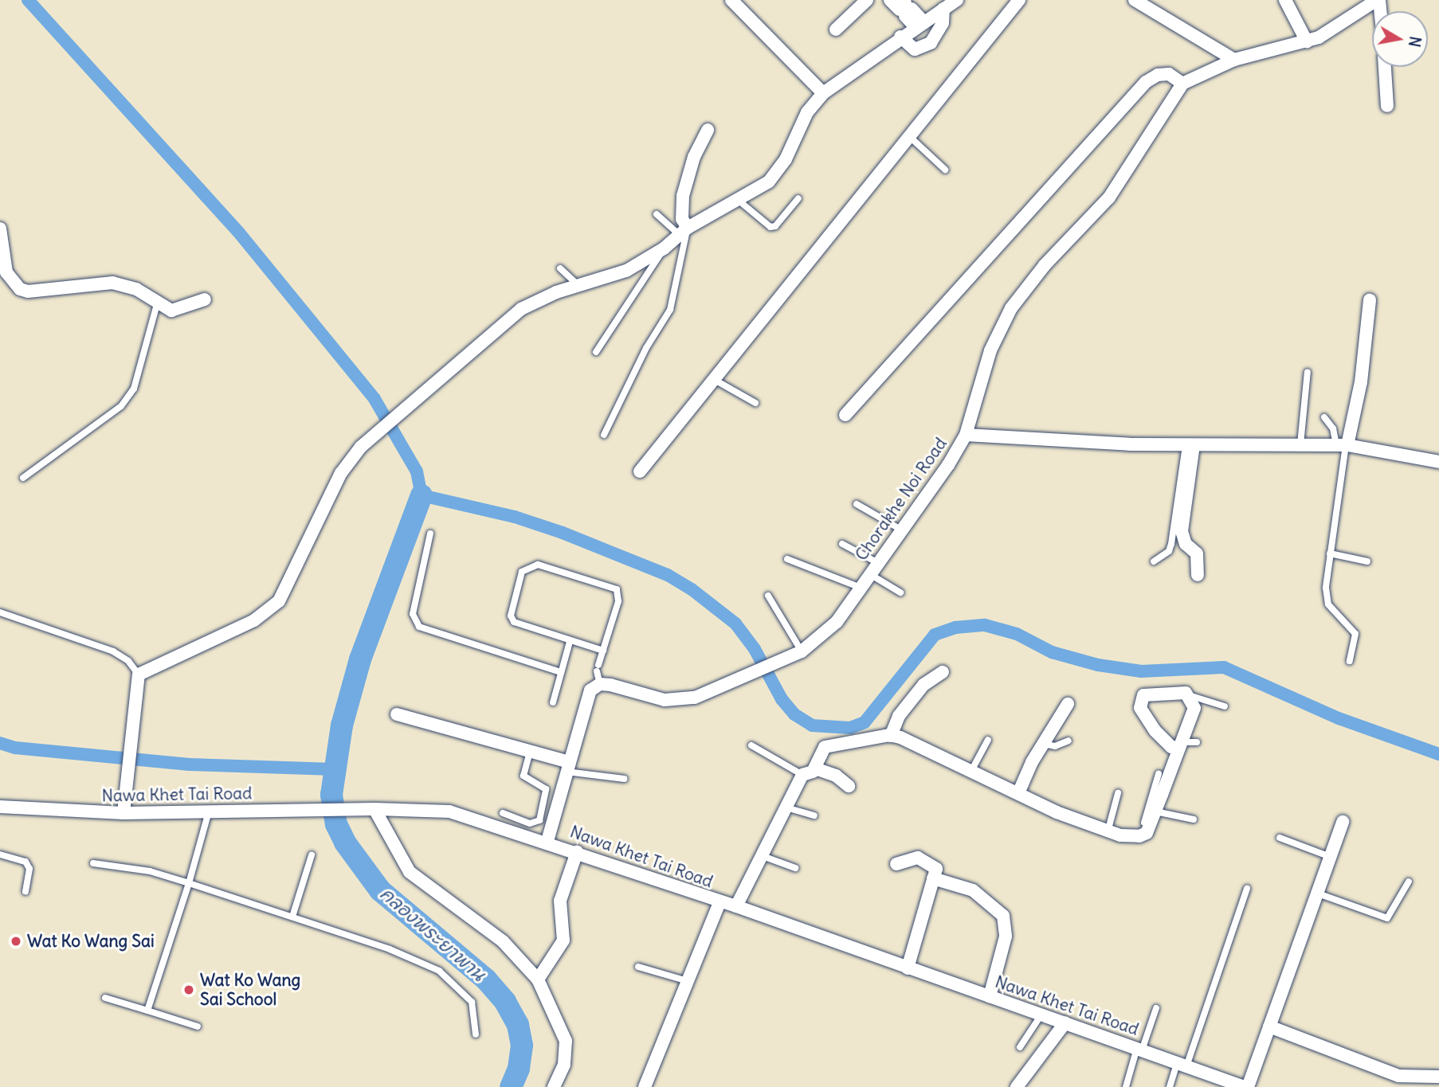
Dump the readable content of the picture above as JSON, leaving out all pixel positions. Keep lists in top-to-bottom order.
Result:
{
  "streets": {
    "street": ["Chorakhe Noi Road", "Nawa Khet Tai Road"]
  },
  "water": ["คลองพระยาพาน"],
  "places": ["Wat Ko Wang Sai", "Wat Ko Wang Sai School"],
  "north": "right"
}
